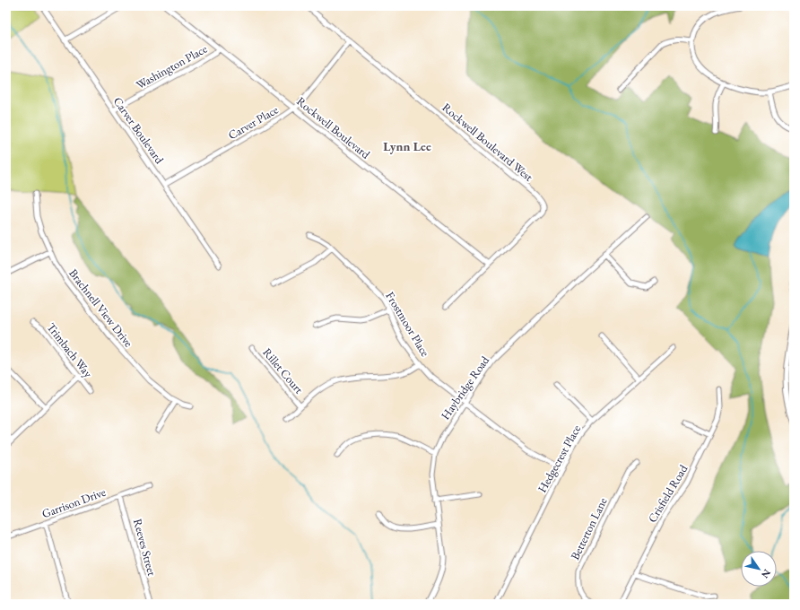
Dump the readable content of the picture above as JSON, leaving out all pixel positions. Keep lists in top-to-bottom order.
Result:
{
  "streets": {
    "street": [
      "Washington Place",
      "Carver Place",
      "Rockwell Boulevard",
      "Carver Boulevard",
      "Rockwell Boulevard West",
      "Brachnell View Drive",
      "Frostmoor Place",
      "Trimbach Way",
      "Rillet Court",
      "Haybridge Road",
      "Hedgecrest Place",
      "Crisfield Road",
      "Garrison Drive",
      "Betterton Lane",
      "Reeves Street"
    ]
  },
  "crossings": [
    ["Washington Place", "Rockwell Boulevard"],
    ["Washington Place", "Carver Boulevard"],
    ["Carver Place", "Rockwell Boulevard"],
    ["Carver Place", "Carver Boulevard"],
    ["Carver Place", "Rockwell Boulevard West"],
    ["Rockwell Boulevard", "Rockwell Boulevard West"],
    ["Frostmoor Place", "Haybridge Road"],
    ["Frostmoor Place", "Hedgecrest Place"],
    ["Garrison Drive", "Reeves Street"]
  ],
  "districts": ["Lynn Lee"],
  "north": "bottom right"
}
